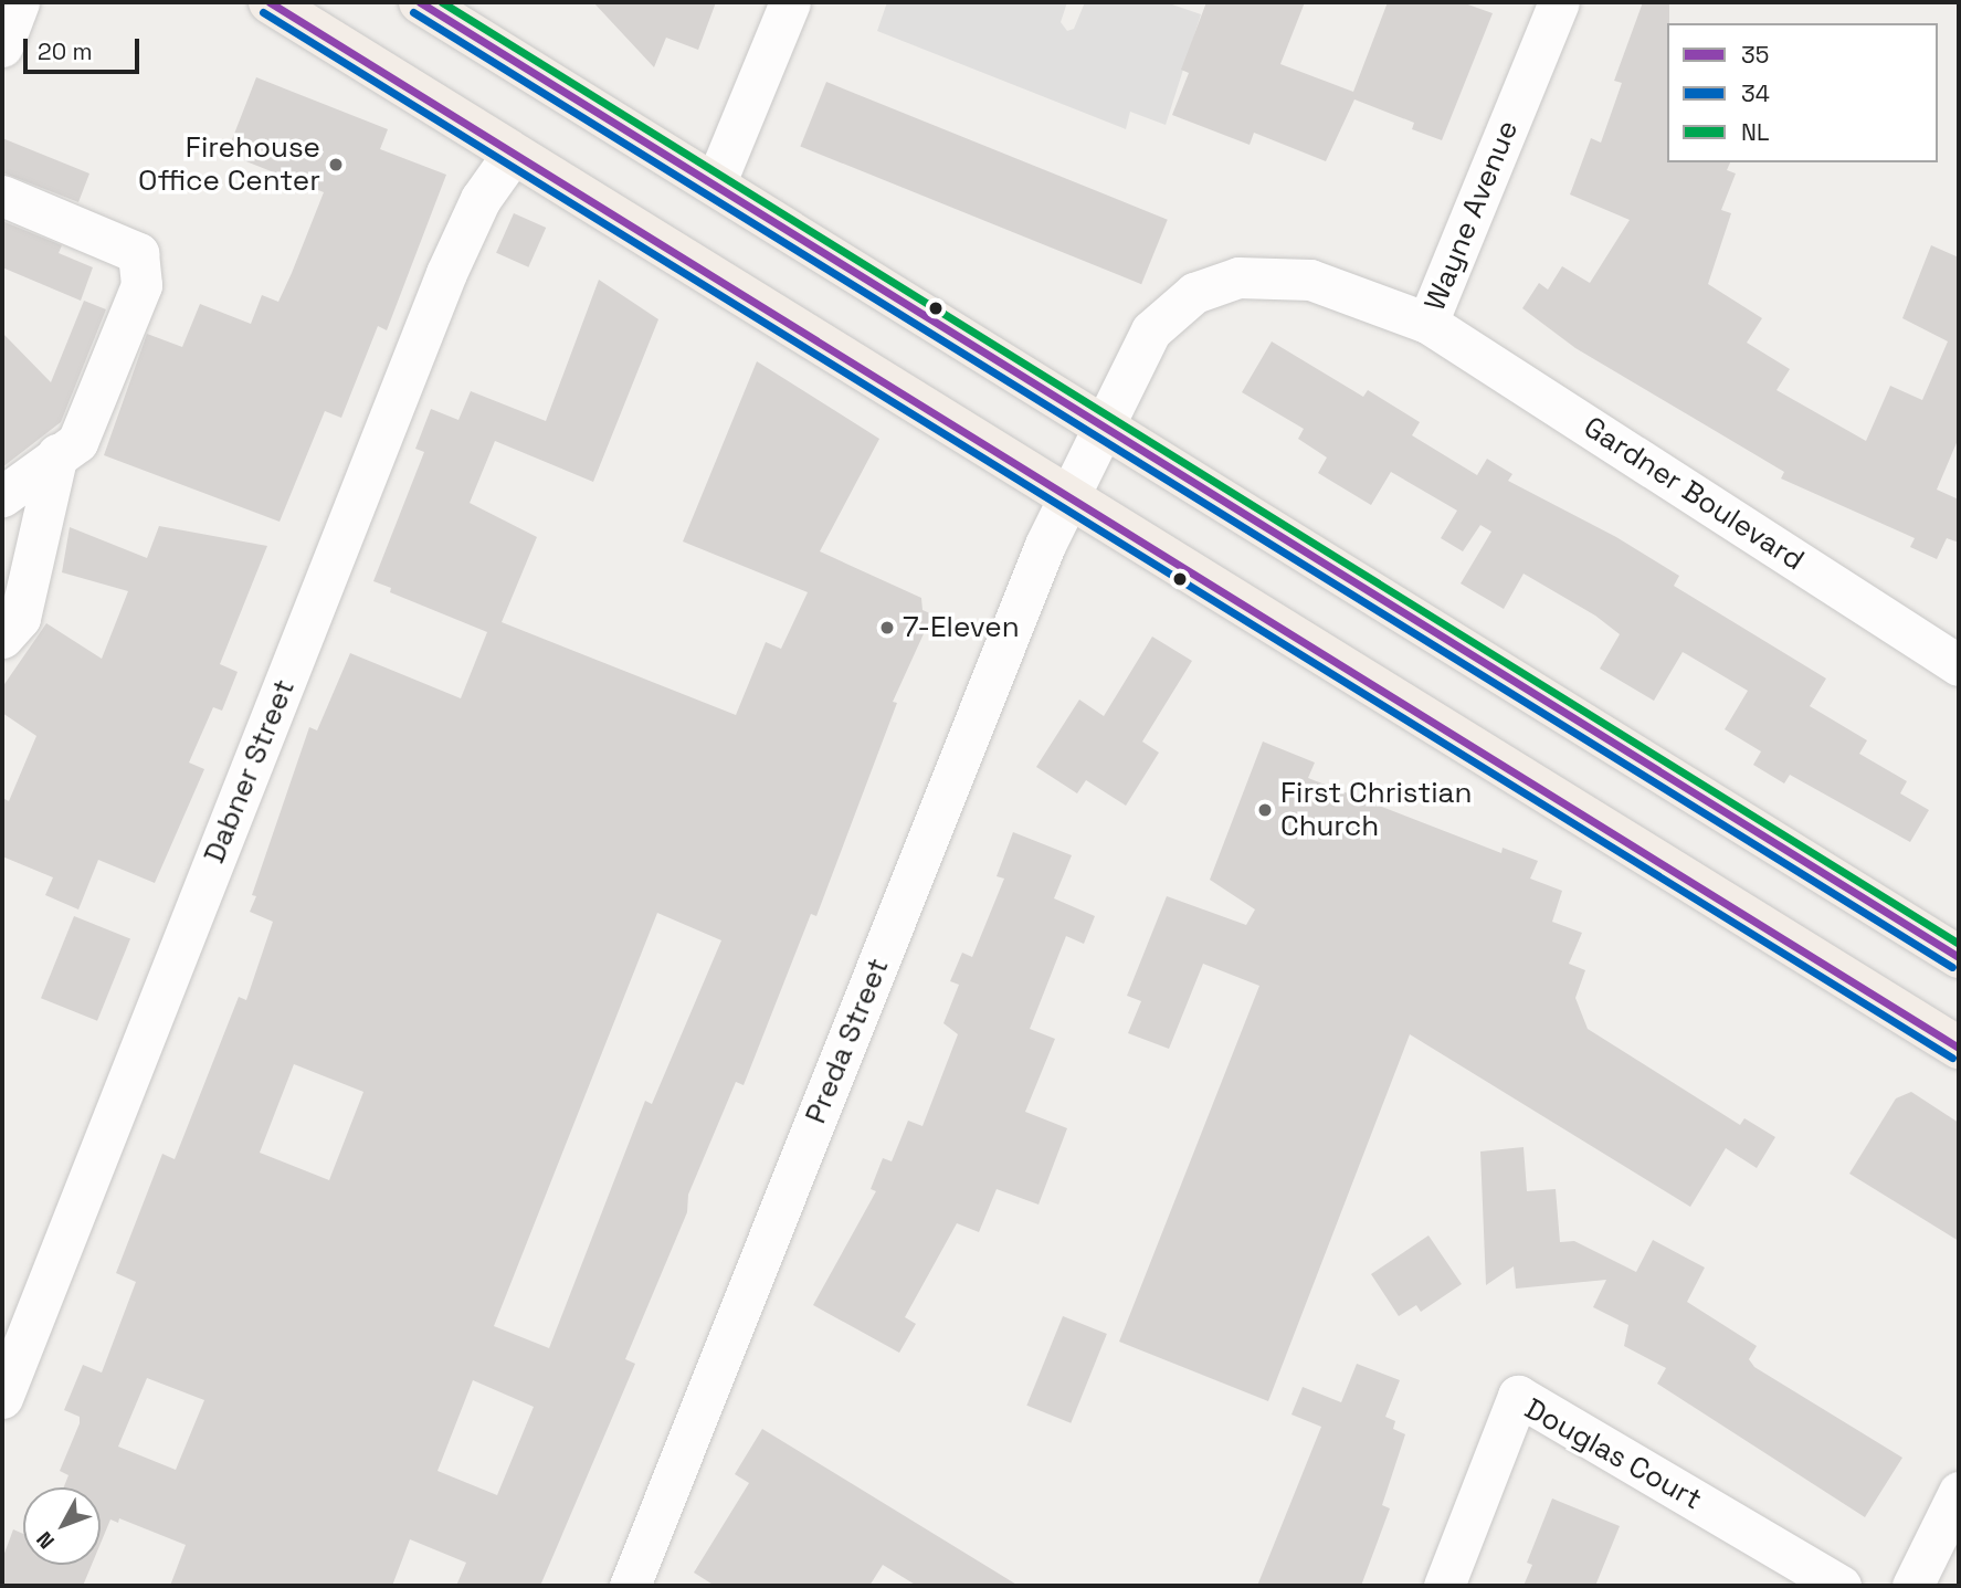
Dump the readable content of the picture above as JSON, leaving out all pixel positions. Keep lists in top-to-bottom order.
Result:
{
  "streets": {
    "street": [
      "Wayne Avenue",
      "Gardner Boulevard",
      "Dabner Street",
      "Preda Street",
      "Douglas Court"
    ]
  },
  "crossings": [
    ["Wayne Avenue", "Gardner Boulevard"],
    ["Wayne Avenue", "Preda Street"]
  ],
  "places": ["Firehouse Office Center", "7-Eleven", "First Christian Church"],
  "lines": ["transit line 35", "transit line NL", "transit line 34"],
  "legend": ["35", "34", "NL"],
  "scale_bar": "20 m",
  "north": "bottom left"
}
